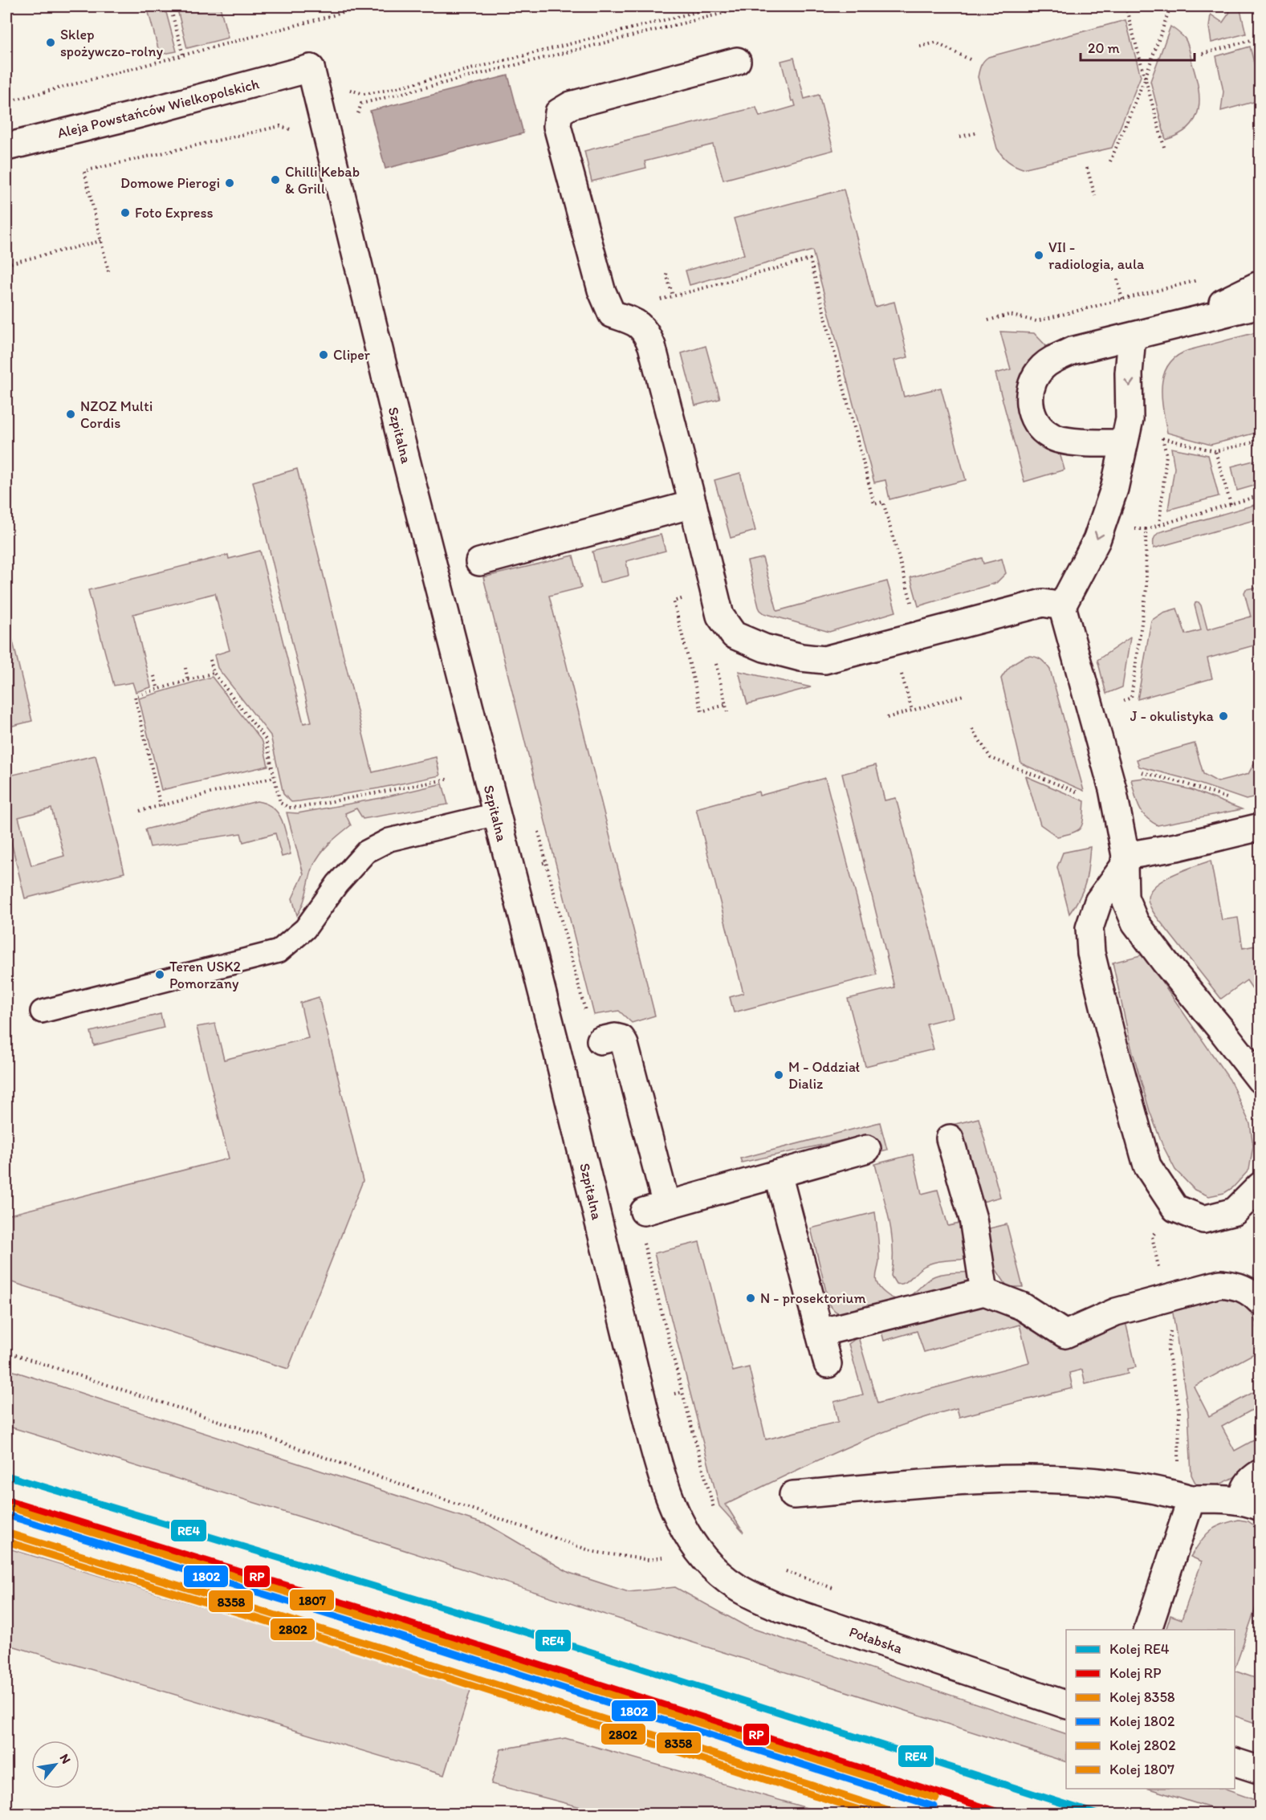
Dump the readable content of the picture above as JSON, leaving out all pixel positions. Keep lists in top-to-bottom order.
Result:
{
  "streets": {
    "street": ["Aleja Powstańców Wielkopolskich", "Szpitalna", "Połabska"]
  },
  "crossings": [
    ["Aleja Powstańców Wielkopolskich", "Szpitalna"],
    ["Szpitalna", "Połabska"]
  ],
  "places": [
    "Sklep spożywczo-rolny",
    "Chilli Kebab & Grill",
    "Domowe Pierogi",
    "Foto Express",
    "VII - radiologia, aula",
    "Cliper",
    "NZOZ Multi Cordis",
    "J - okulistyka",
    "Teren USK2 Pomorzany",
    "M - Oddział Dializ",
    "N - prosektorium"
  ],
  "lines": [
    "rail line RE4",
    "rail line RP",
    "rail line 1807",
    "rail line 1802",
    "rail line 8358",
    "rail line 2802"
  ],
  "legend": [
    "Kolej RE4",
    "Kolej RP",
    "Kolej 8358",
    "Kolej 1802",
    "Kolej 2802",
    "Kolej 1807"
  ],
  "scale_bar": "20 m",
  "north": "top right"
}
